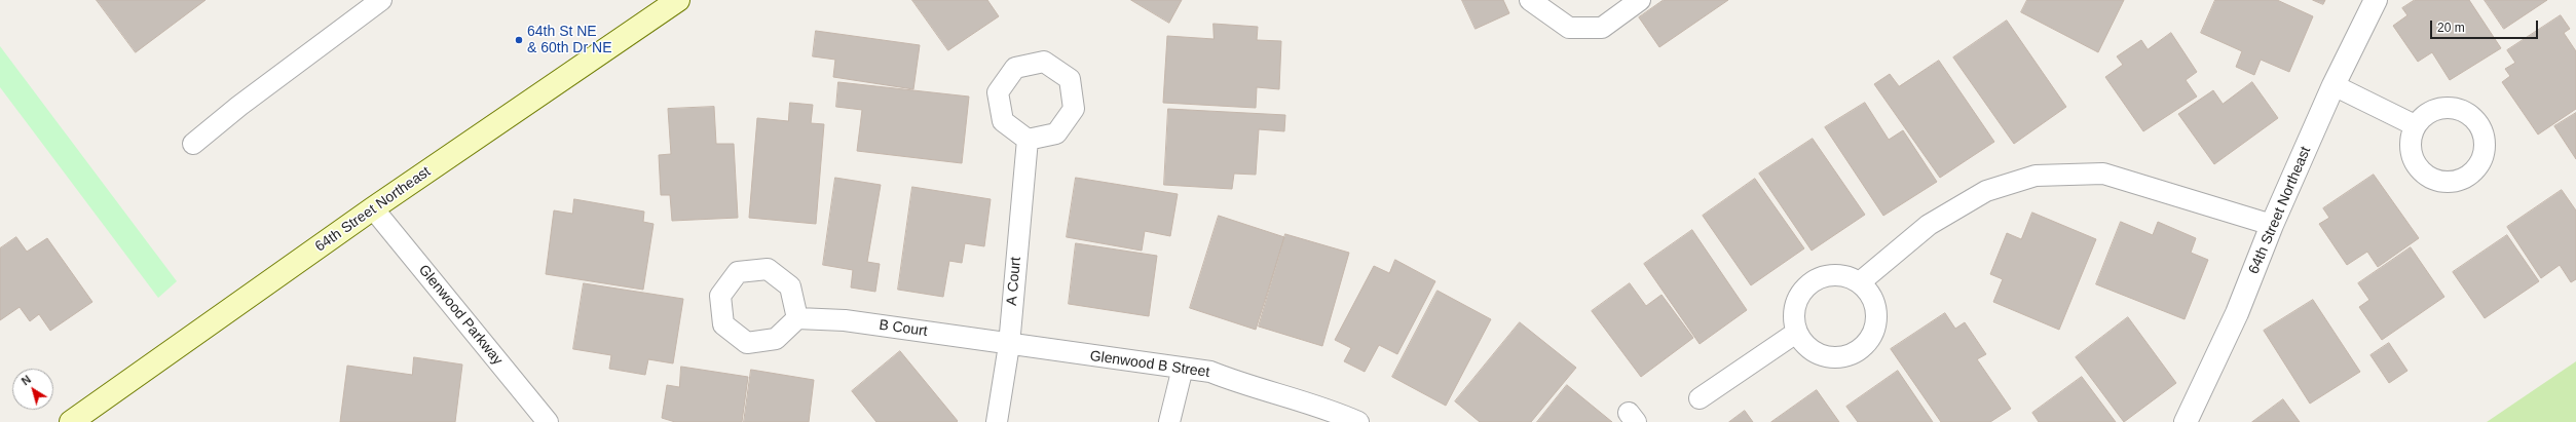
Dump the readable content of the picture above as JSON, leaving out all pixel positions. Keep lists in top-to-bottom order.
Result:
{
  "streets": {
    "main road": ["64th Street Northeast"],
    "lane": [
      "A Court",
      "Glenwood Parkway",
      "B Court",
      "Glenwood B Street"
    ]
  },
  "crossings": [
    ["64th Street Northeast", "Glenwood Parkway"],
    ["A Court", "B Court"],
    ["A Court", "Glenwood B Street"],
    ["B Court", "Glenwood B Street"]
  ],
  "places": ["64th St NE & 60th Dr NE"],
  "scale_bar": "20 m",
  "north": "top left"
}
